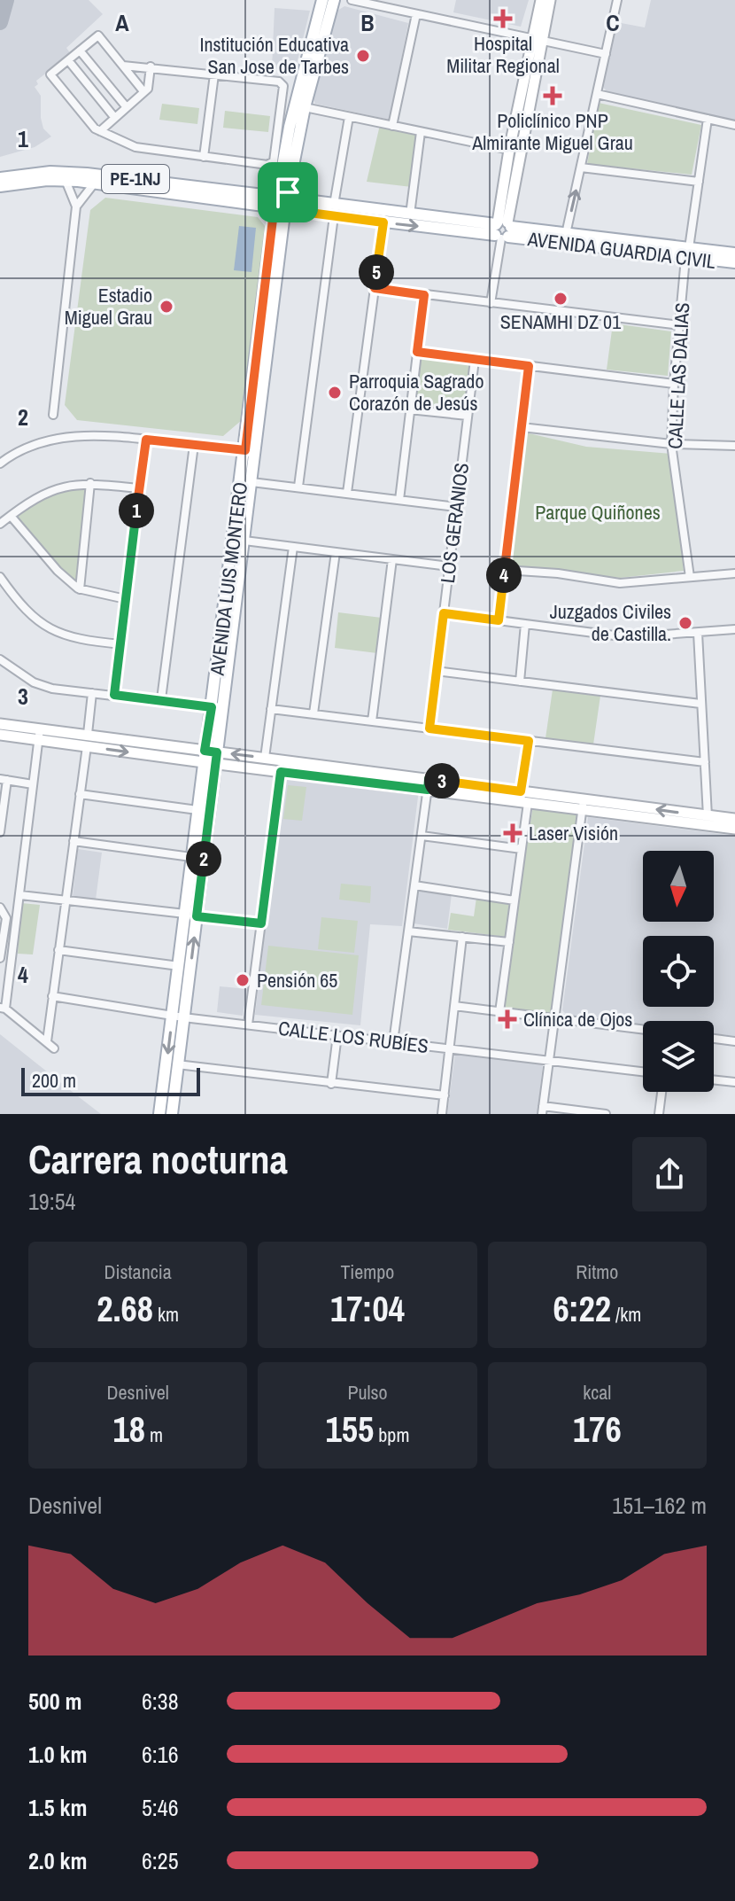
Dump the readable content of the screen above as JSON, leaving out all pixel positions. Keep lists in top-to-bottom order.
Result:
{
  "streets": {
    "main road": ["PE-1NJ", "AVENIDA GUARDIA CIVIL", "AVENIDA LUIS MONTERO"],
    "street": ["CALLE LAS DALIAS", "LOS GERANIOS", "CALLE LOS RUBÍES"]
  },
  "crossings": [
    ["AVENIDA GUARDIA CIVIL", "CALLE LAS DALIAS"],
    ["AVENIDA GUARDIA CIVIL", "AVENIDA LUIS MONTERO"],
    ["AVENIDA LUIS MONTERO", "CALLE LOS RUBÍES"]
  ],
  "parks": ["Parque Quiñones"],
  "places": {
    "health": [
      "Hospital Militar Regional",
      "Policlínico PNP Almirante Miguel Grau",
      "Laser Visión",
      "Clínica de Ojos"
    ],
    "other": [
      "Institución Educativa San Jose de Tarbes",
      "SENAMHI DZ 01",
      "Estadio Miguel Grau",
      "Parroquia Sagrado Corazón de Jesús",
      "Juzgados Civiles de Castilla.",
      "Pensión 65"
    ]
  },
  "scale_bar": "200 m",
  "north": "bottom",
  "page": {
    "pins": [
      "5",
      "1",
      "4",
      "3",
      "2"
    ],
    "scale": "200 m",
    "heading": ["Carrera nocturna", "19:54"],
    "stats": [
      ["Distancia", "2.68 km"],
      ["Tiempo", "17:04"],
      ["Ritmo", "6:22 /km"],
      ["Desnivel", "18 m"],
      ["Pulso", "155 bpm"],
      ["kcal", "176"]
    ],
    "chart": ["Desnivel", "151–162 m"],
    "list": [
      {
        "name": "500 m",
        "note": "6:38"
      },
      {
        "name": "1.0 km",
        "note": "6:16"
      },
      {
        "name": "1.5 km",
        "note": "5:46"
      },
      {
        "name": "2.0 km",
        "note": "6:25"
      }
    ]
  },
  "grid": {
    "columns": ["A", "B", "C"],
    "rows": [
      "1",
      "2",
      "3",
      "4"
    ]
  }
}
